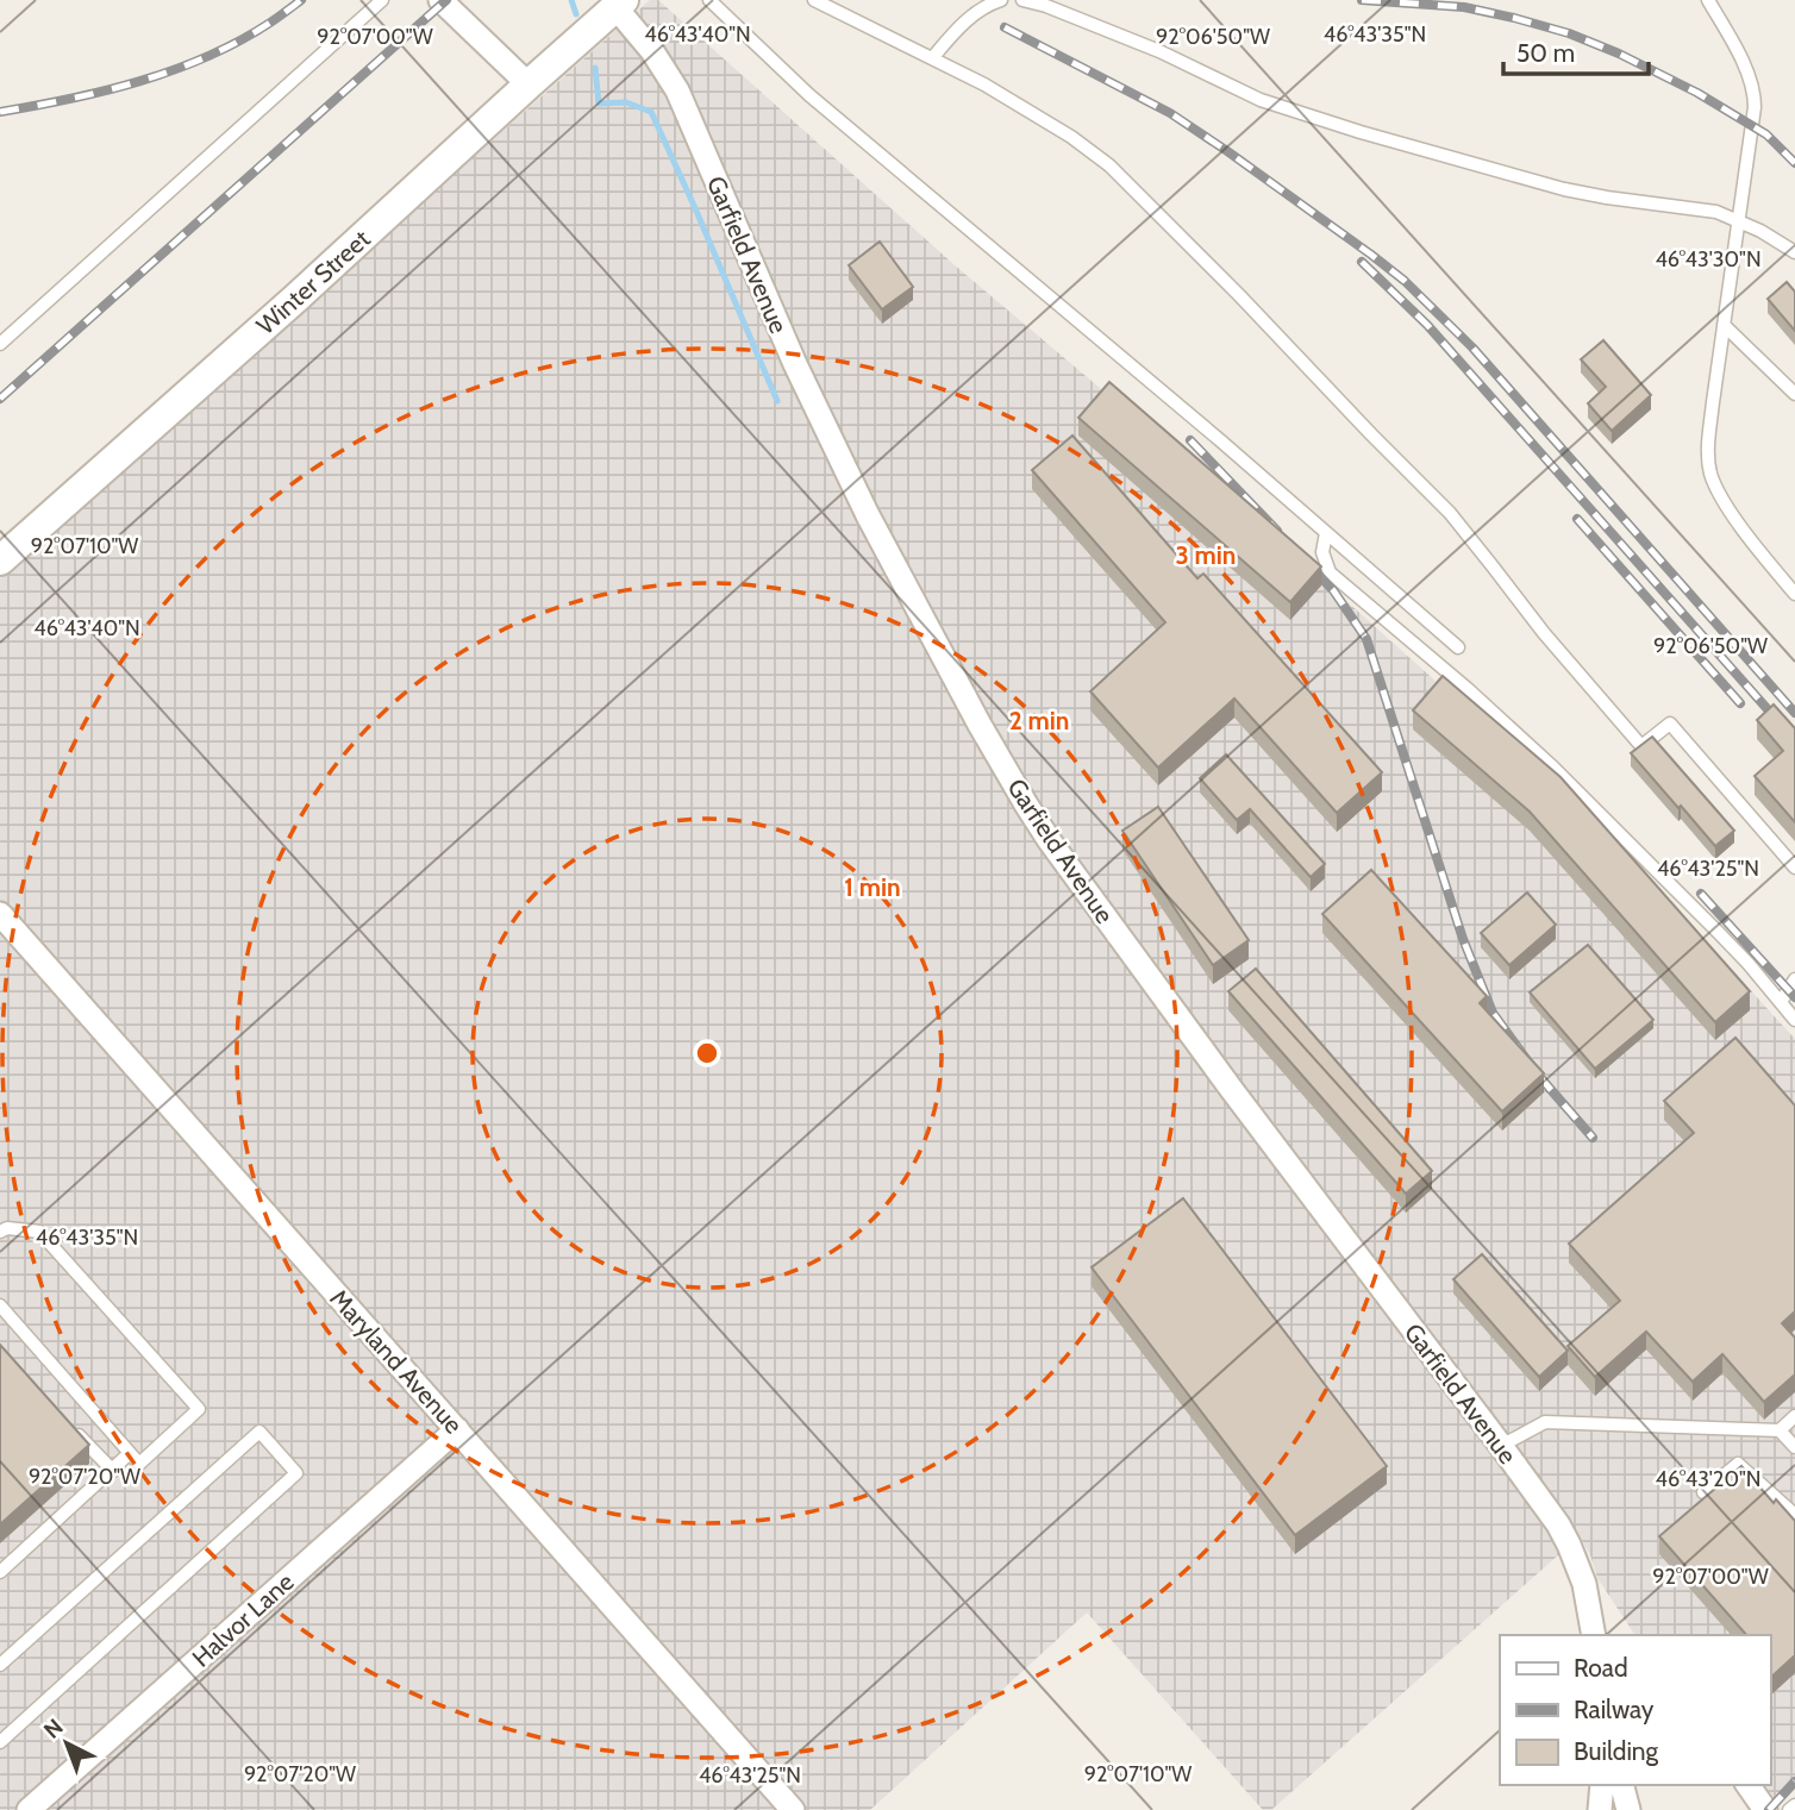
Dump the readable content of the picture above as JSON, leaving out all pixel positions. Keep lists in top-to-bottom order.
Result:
{
  "streets": {
    "street": [
      "Garfield Avenue",
      "Winter Street",
      "Maryland Avenue",
      "Halvor Lane"
    ]
  },
  "crossings": [
    ["Garfield Avenue", "Winter Street"],
    ["Maryland Avenue", "Halvor Lane"]
  ],
  "legend": ["Road", "Railway", "Building"],
  "scale_bar": "50 m",
  "north": "top left",
  "coordinates": [
    "46°43'40\"N",
    "46°43'35\"N",
    "92°06'50\"W",
    "92°07'00\"W",
    "46°43'30\"N",
    "92°07'10\"W",
    "46°43'25\"N",
    "92°07'20\"W",
    "46°43'20\"N"
  ],
  "rings": ["3 min", "2 min", "1 min"]
}
